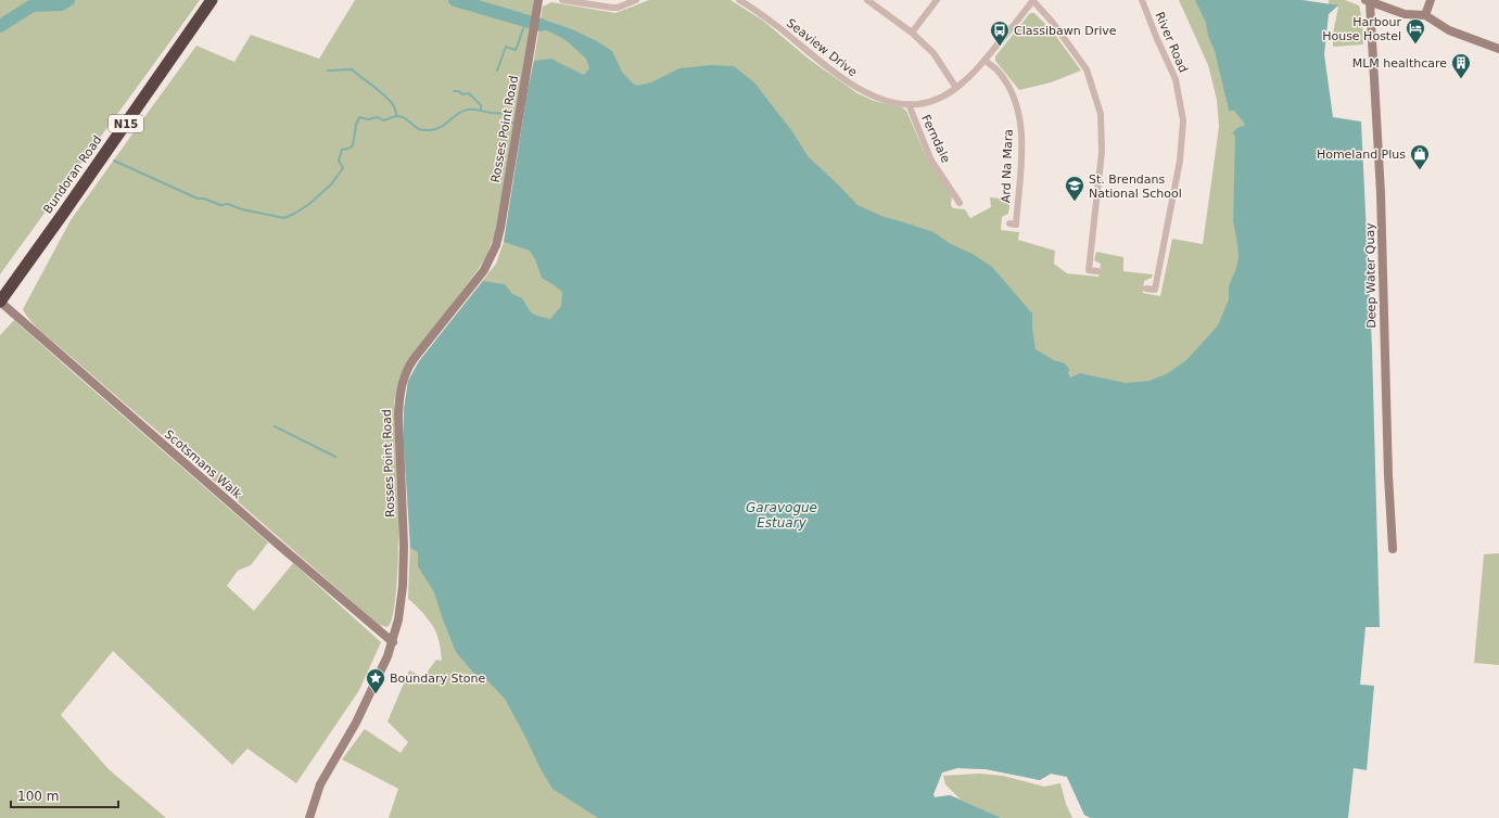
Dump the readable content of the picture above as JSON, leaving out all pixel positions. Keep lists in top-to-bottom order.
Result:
{
  "streets": {
    "highway": ["N15", "Bundoran Road"],
    "street": [
      "River Road",
      "Seaview Drive",
      "Rosses Point Road",
      "Ferndale",
      "Ard Na Mara",
      "Deep Water Quay",
      "Scotsmans Walk"
    ]
  },
  "crossings": [
    ["Seaview Drive", "Ferndale"],
    ["Seaview Drive", "Ard Na Mara"],
    ["Rosses Point Road", "Scotsmans Walk"],
    ["Bundoran Road", "Scotsmans Walk"]
  ],
  "water": ["Garavogue Estuary"],
  "places": {
    "hotel": ["Harbour House Hostel"],
    "bus stop": ["Classibawn Drive"],
    "building": ["MLM healthcare"],
    "shop": ["Homeland Plus"],
    "school or university": ["St. Brendans National School"],
    "place": ["Boundary Stone"]
  },
  "scale_bar": "100 m"
}
